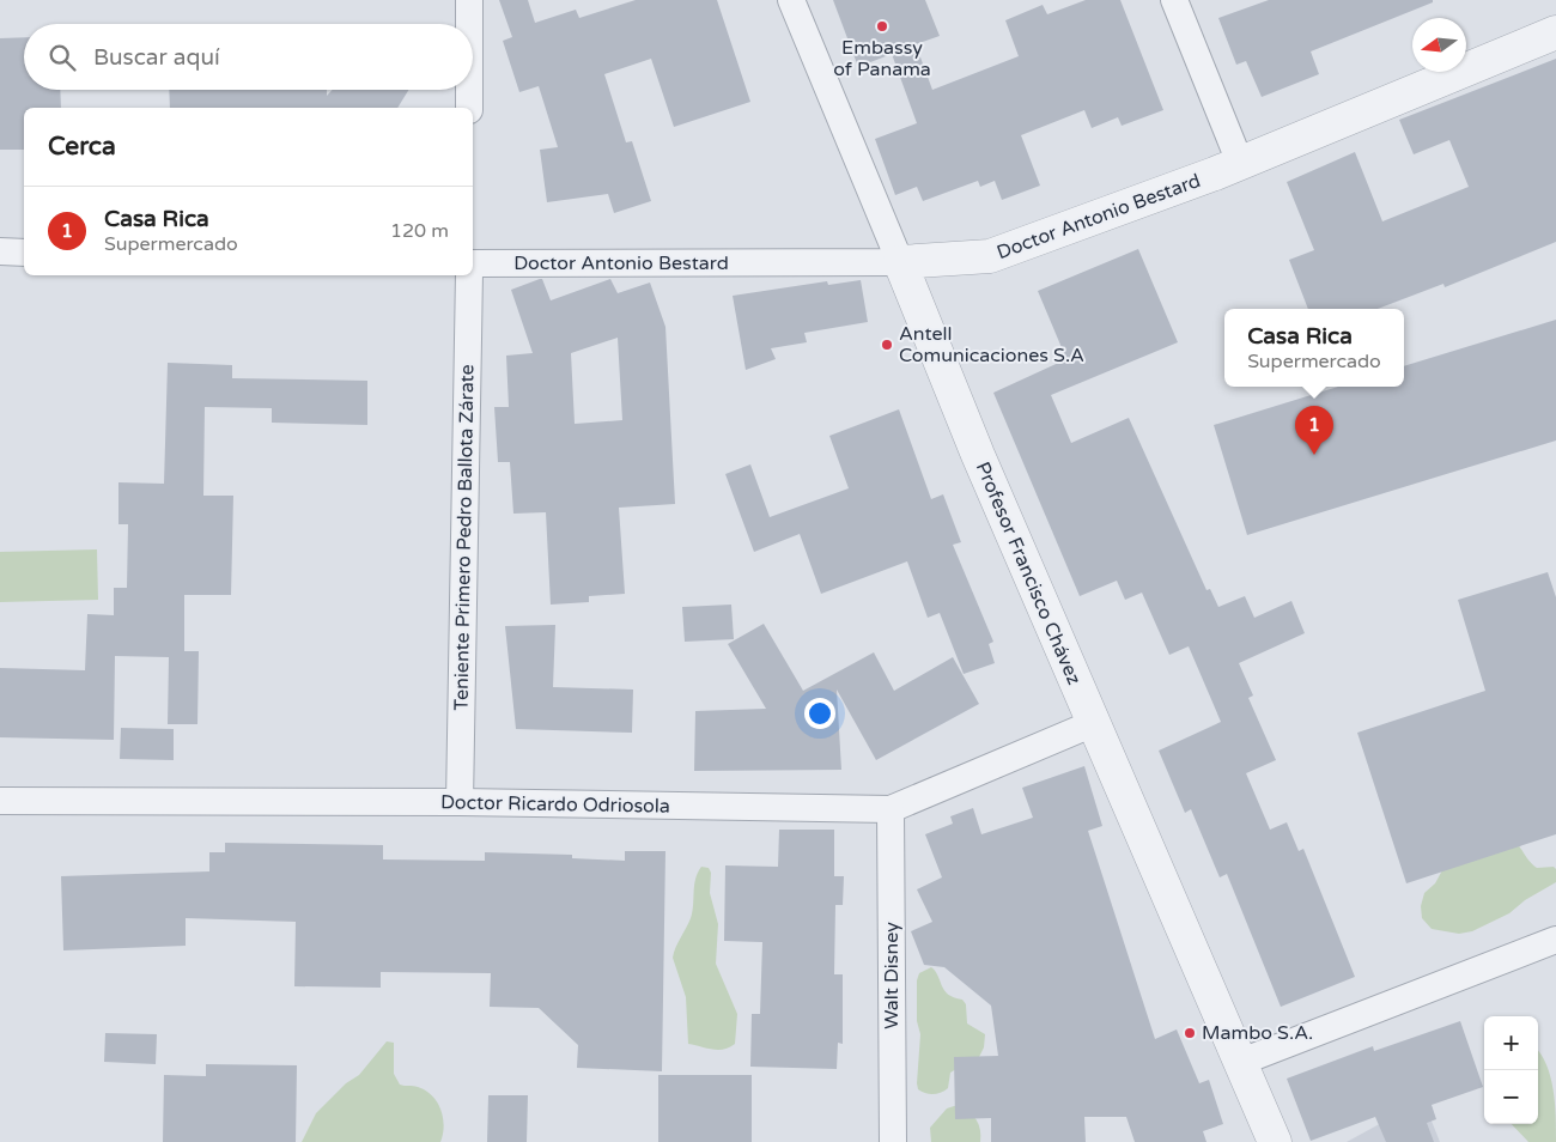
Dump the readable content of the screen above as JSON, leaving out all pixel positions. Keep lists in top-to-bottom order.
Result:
{
  "streets": {
    "street": [
      "Doctor Antonio Bestard",
      "Teniente Primero Pedro Ballota Zárate",
      "Profesor Francisco Chávez",
      "Doctor Ricardo Odriosola",
      "Walt Disney"
    ]
  },
  "crossings": [
    ["Doctor Antonio Bestard", "Profesor Francisco Chávez"],
    ["Teniente Primero Pedro Ballota Zárate", "Doctor Ricardo Odriosola"],
    ["Profesor Francisco Chávez", "Doctor Ricardo Odriosola"],
    ["Doctor Ricardo Odriosola", "Walt Disney"]
  ],
  "places": ["Embassy of Panama", "Antell Comunicaciones S.A", "Mambo S.A."],
  "north": "left",
  "page": {
    "search": "Buscar aquí",
    "heading": "Cerca",
    "list": [
      {
        "mark": "1",
        "name": "Casa Rica",
        "note": "Supermercado",
        "value": "120 m"
      }
    ],
    "popup": ["Casa Rica", "Supermercado"],
    "pins": "1",
    "map_buttons": ["+", "−"]
  }
}
